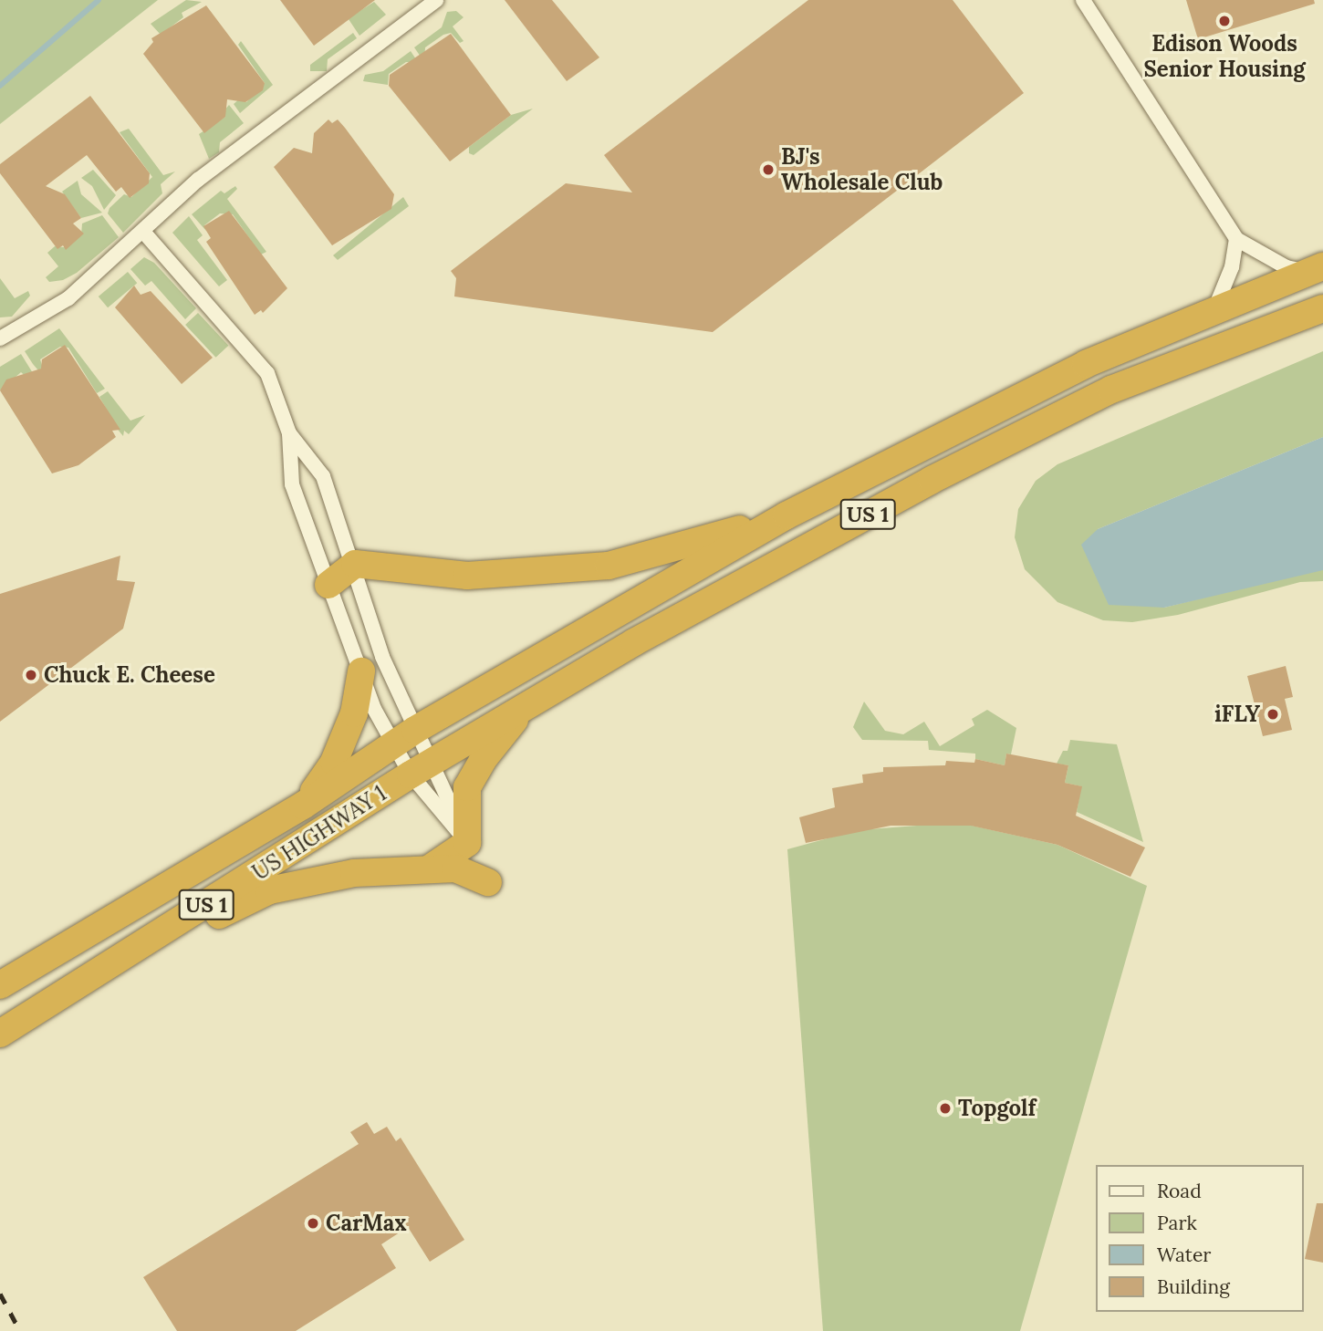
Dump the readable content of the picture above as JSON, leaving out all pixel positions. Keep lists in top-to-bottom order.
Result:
{
  "streets": {
    "highway": ["US 1", "US HIGHWAY 1"]
  },
  "crossings": [
    ["US 1", "US HIGHWAY 1"]
  ],
  "places": [
    "Edison Woods Senior Housing",
    "BJ's Wholesale Club",
    "Chuck E. Cheese",
    "iFLY",
    "Topgolf",
    "CarMax"
  ],
  "legend": [
    "Road",
    "Park",
    "Water",
    "Building"
  ]
}
